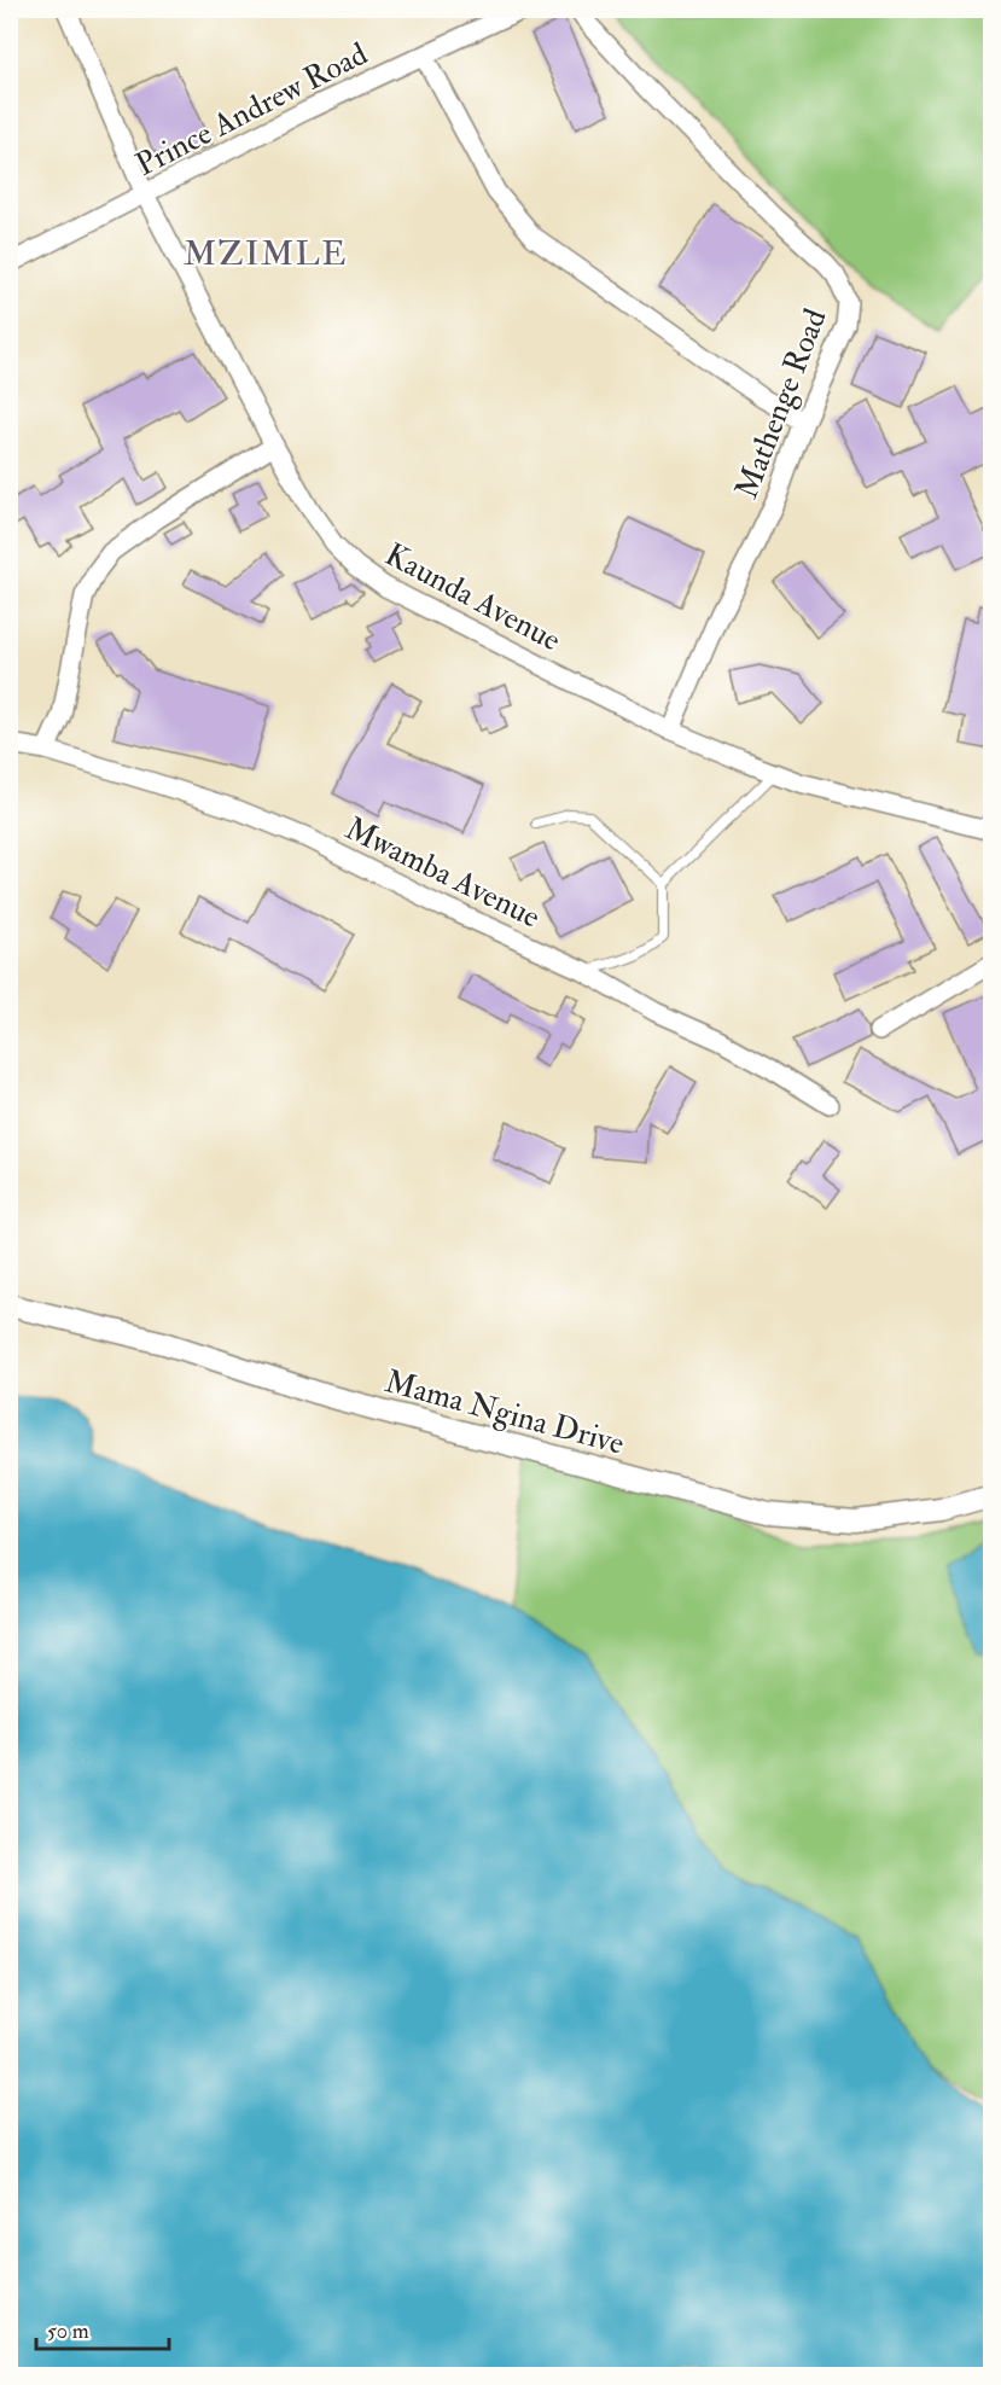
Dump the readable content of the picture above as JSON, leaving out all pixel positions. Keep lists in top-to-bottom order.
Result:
{
  "streets": {
    "street": [
      "Prince Andrew Road",
      "Mathenge Road",
      "Kaunda Avenue",
      "Mwamba Avenue",
      "Mama Ngina Drive"
    ]
  },
  "crossings": [
    ["Prince Andrew Road", "Kaunda Avenue"],
    ["Mathenge Road", "Kaunda Avenue"]
  ],
  "districts": ["MZIMLE"],
  "scale_bar": "50 m"
}
